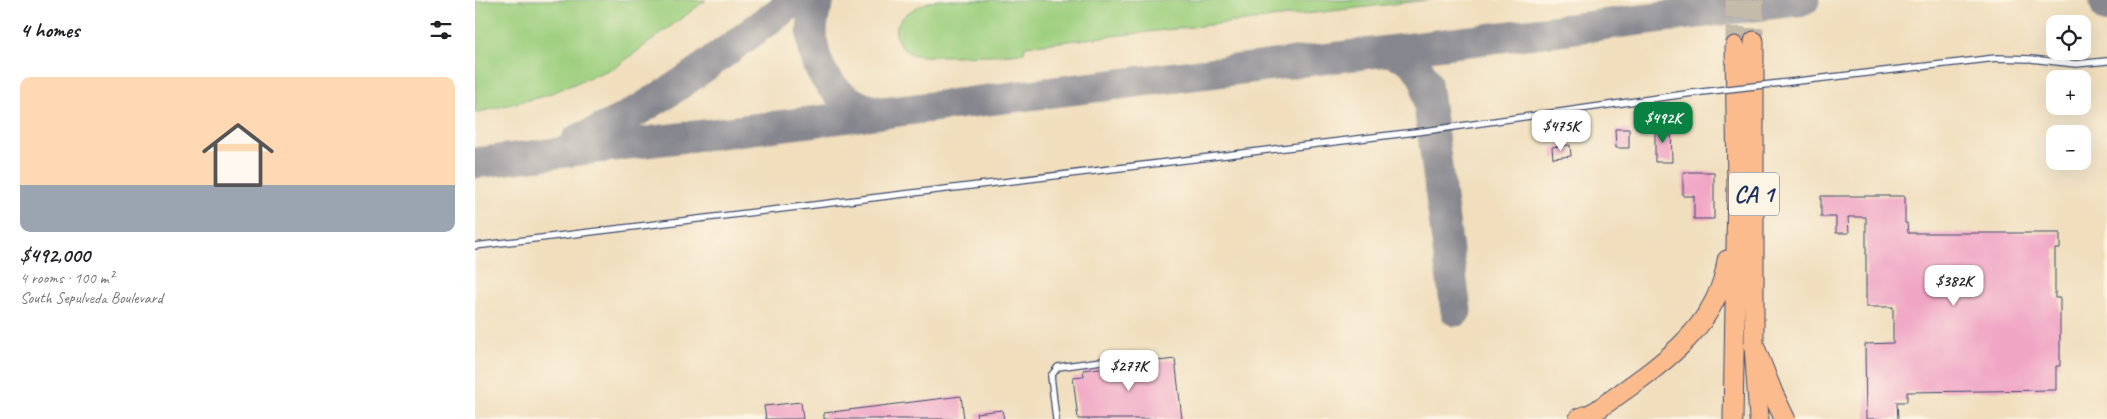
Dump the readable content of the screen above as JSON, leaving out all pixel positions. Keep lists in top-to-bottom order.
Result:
{
  "streets": {
    "highway": ["CA 1"]
  },
  "page": {
    "heading": "4 homes",
    "map_buttons": ["+", "−"],
    "list": [
      {
        "name": "$492,000",
        "note": "4 rooms · 100 m² · South Sepulveda Boulevard"
      }
    ],
    "price": [
      "$492K",
      "$475K",
      "$382K",
      "$277K"
    ]
  }
}
